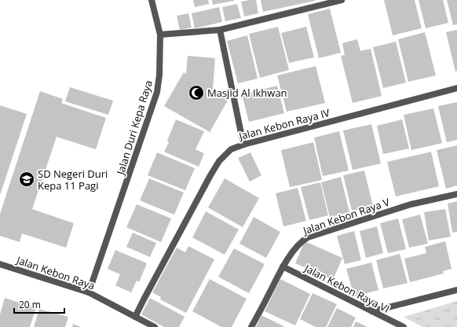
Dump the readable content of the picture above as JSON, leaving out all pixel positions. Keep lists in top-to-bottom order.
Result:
{
  "streets": {
    "street": [
      "Jalan Kebon Raya IV",
      "Jalan Duri Kepa Raya",
      "Jalan Kebon Raya V",
      "Jalan Kebon Raya",
      "Jalan Kebon Raya VI"
    ]
  },
  "crossings": [
    ["Jalan Kebon Raya IV", "Jalan Kebon Raya"],
    ["Jalan Duri Kepa Raya", "Jalan Kebon Raya"],
    ["Jalan Kebon Raya V", "Jalan Kebon Raya VI"]
  ],
  "places": {
    "mosque": ["Masjid Al Ikhwan"],
    "school or university": ["SD Negeri Duri Kepa 11 Pagi"]
  },
  "scale_bar": "20 m"
}
